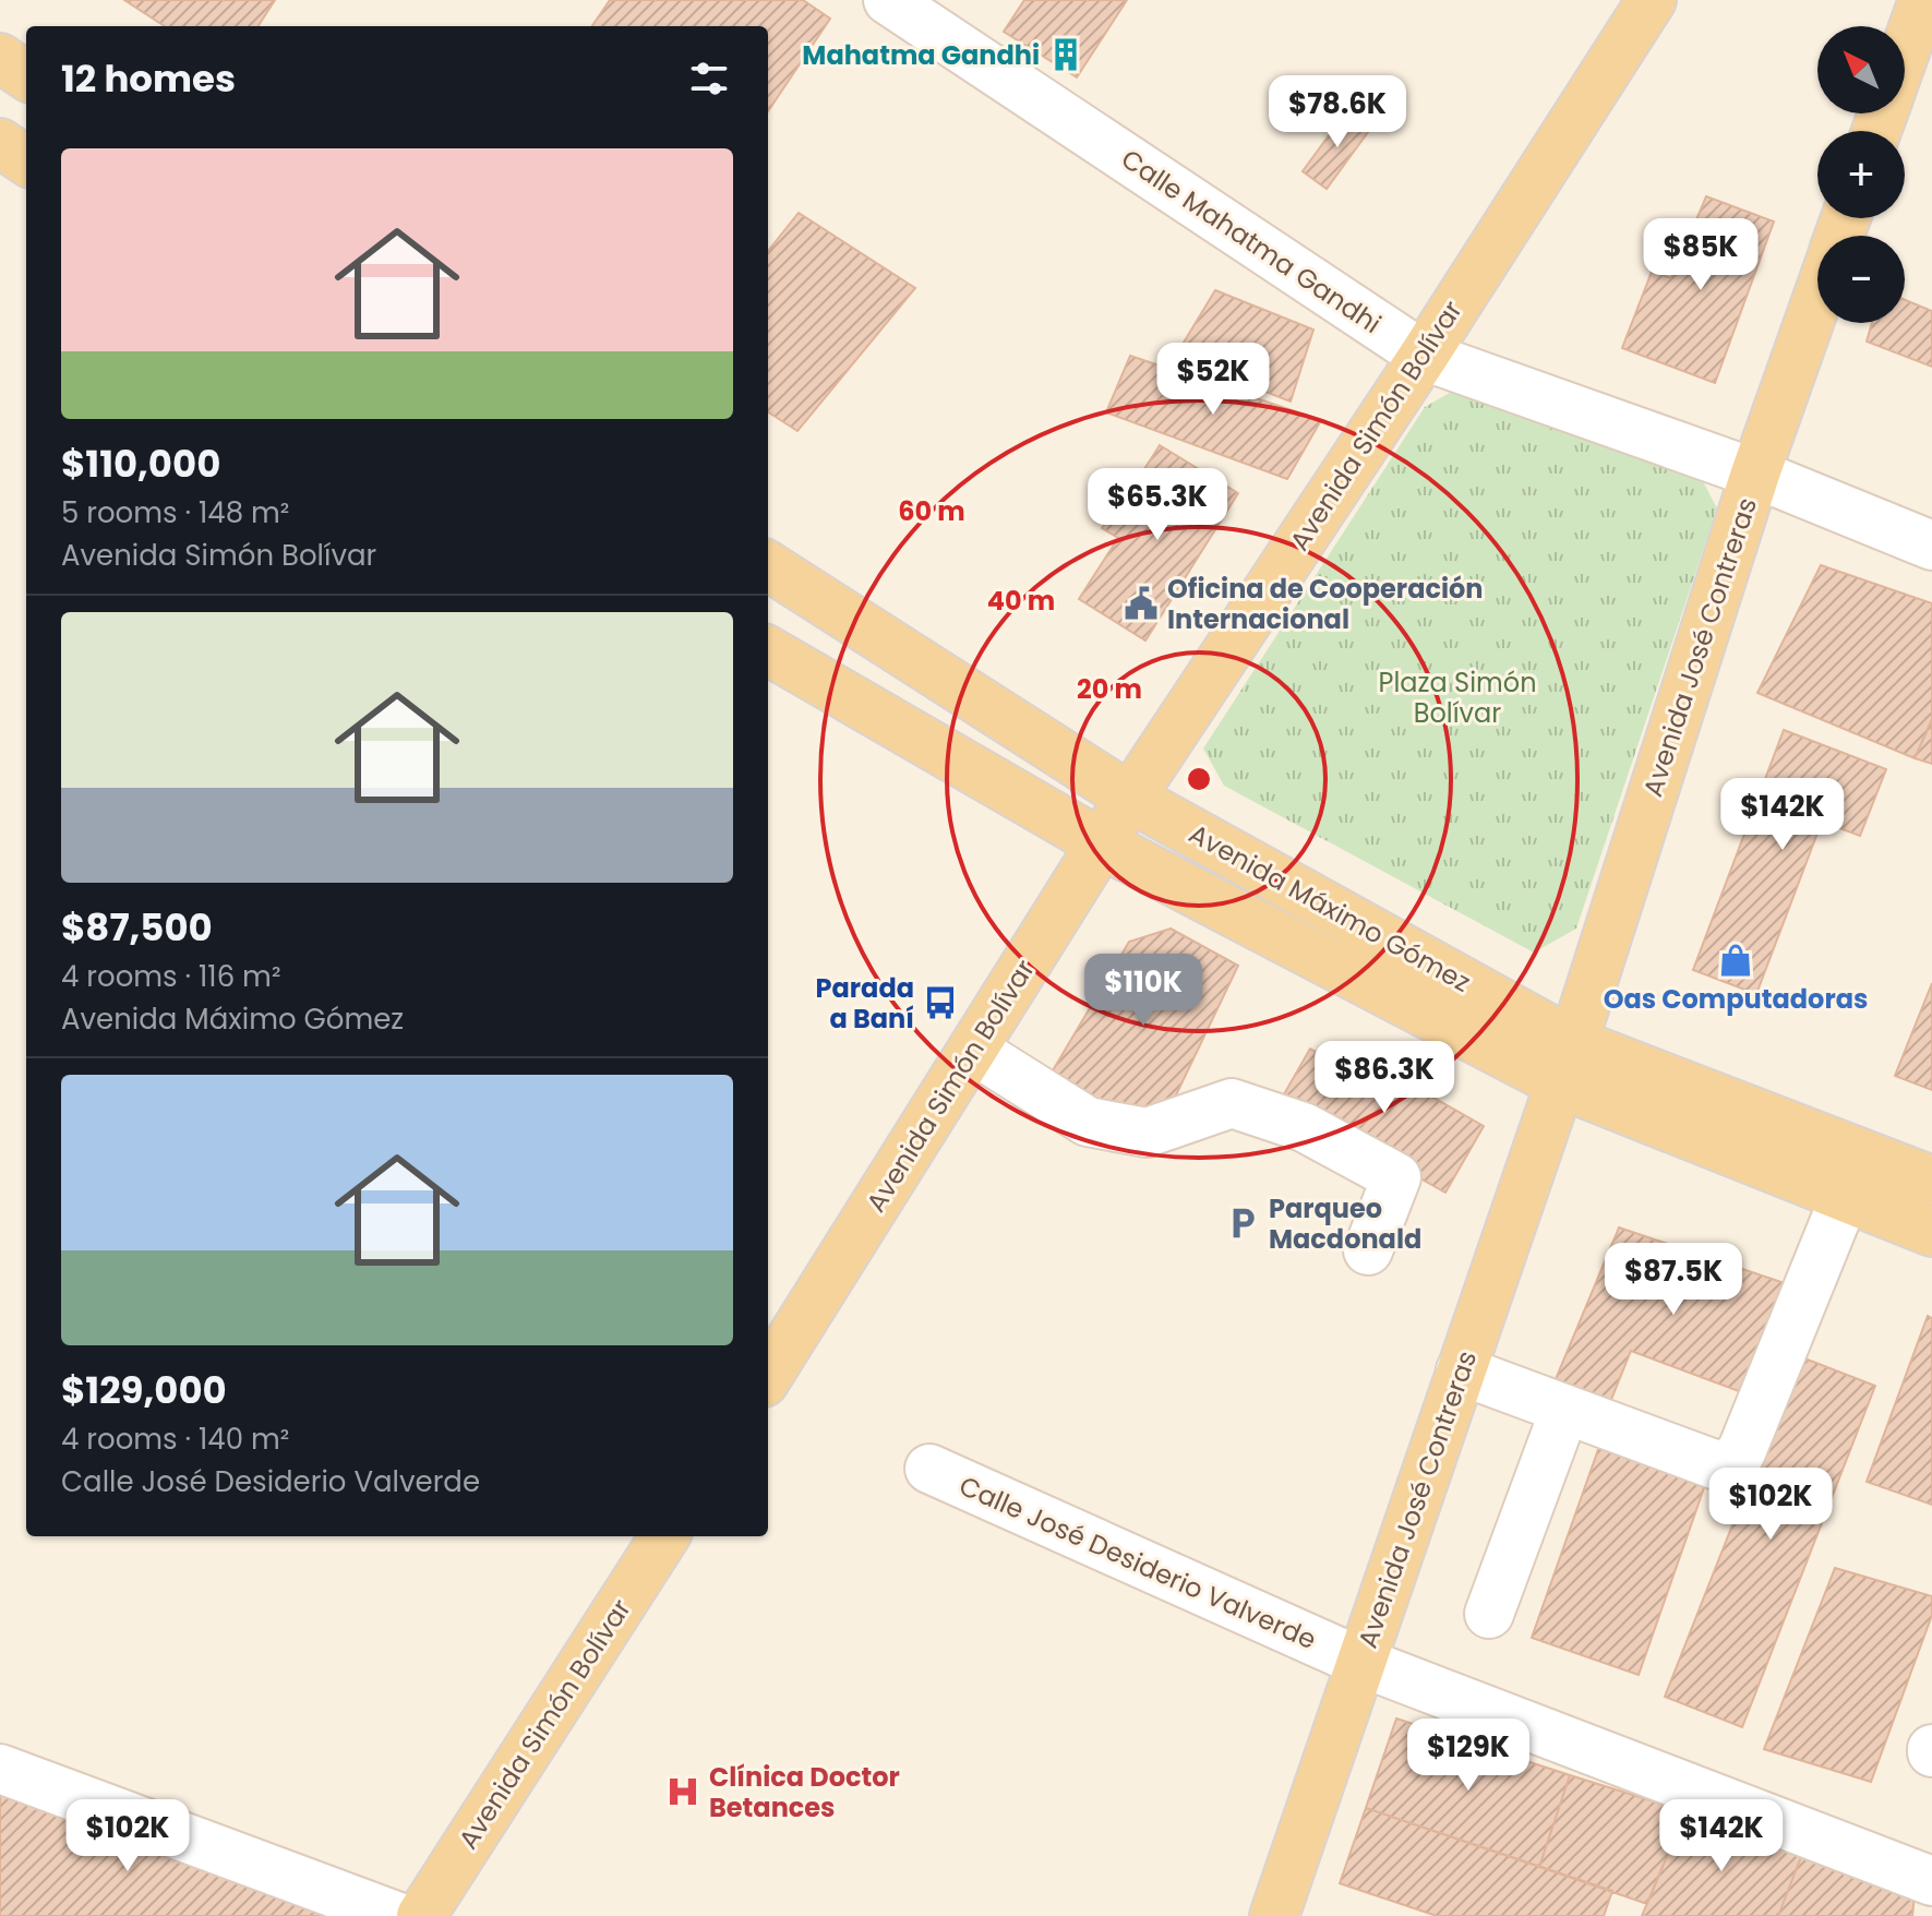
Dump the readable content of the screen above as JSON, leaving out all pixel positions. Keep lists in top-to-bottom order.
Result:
{
  "streets": {
    "main road": ["Avenida Simón Bolívar", "Avenida José Contreras", "Avenida Máximo Gómez"],
    "street": ["Calle Mahatma Gandhi", "Calle José Desiderio Valverde"]
  },
  "crossings": [
    ["Calle Mahatma Gandhi", "Avenida Simón Bolívar"],
    ["Calle Mahatma Gandhi", "Avenida José Contreras"],
    ["Avenida Simón Bolívar", "Avenida Máximo Gómez"],
    ["Avenida José Contreras", "Avenida Máximo Gómez"],
    ["Avenida José Contreras", "Calle José Desiderio Valverde"]
  ],
  "parks": ["Plaza Simón Bolívar"],
  "places": {
    "building": ["Mahatma Gandhi"],
    "public building": ["Oficina de Cooperación Internacional"],
    "shop": ["Oas Computadoras"],
    "bus stop": ["Parada a Baní"],
    "parking": ["Parqueo Macdonald"],
    "hospital": ["Clínica Doctor Betances"]
  },
  "north": "top left",
  "page": {
    "map_buttons": ["+", "−"],
    "heading": "12 homes",
    "price": [
      "$78.6K",
      "$85K",
      "$52K",
      "$65.3K",
      "$142K",
      "$110K",
      "$86.3K",
      "$87.5K",
      "$102K",
      "$129K",
      "$102K",
      "$142K"
    ],
    "list": [
      {
        "name": "$110,000",
        "note": "5 rooms · 148 m² · Avenida Simón Bolívar"
      },
      {
        "name": "$87,500",
        "note": "4 rooms · 116 m² · Avenida Máximo Gómez"
      },
      {
        "name": "$129,000",
        "note": "4 rooms · 140 m² · Calle José Desiderio Valverde"
      }
    ]
  },
  "rings": ["60 m", "40 m", "20 m"]
}
